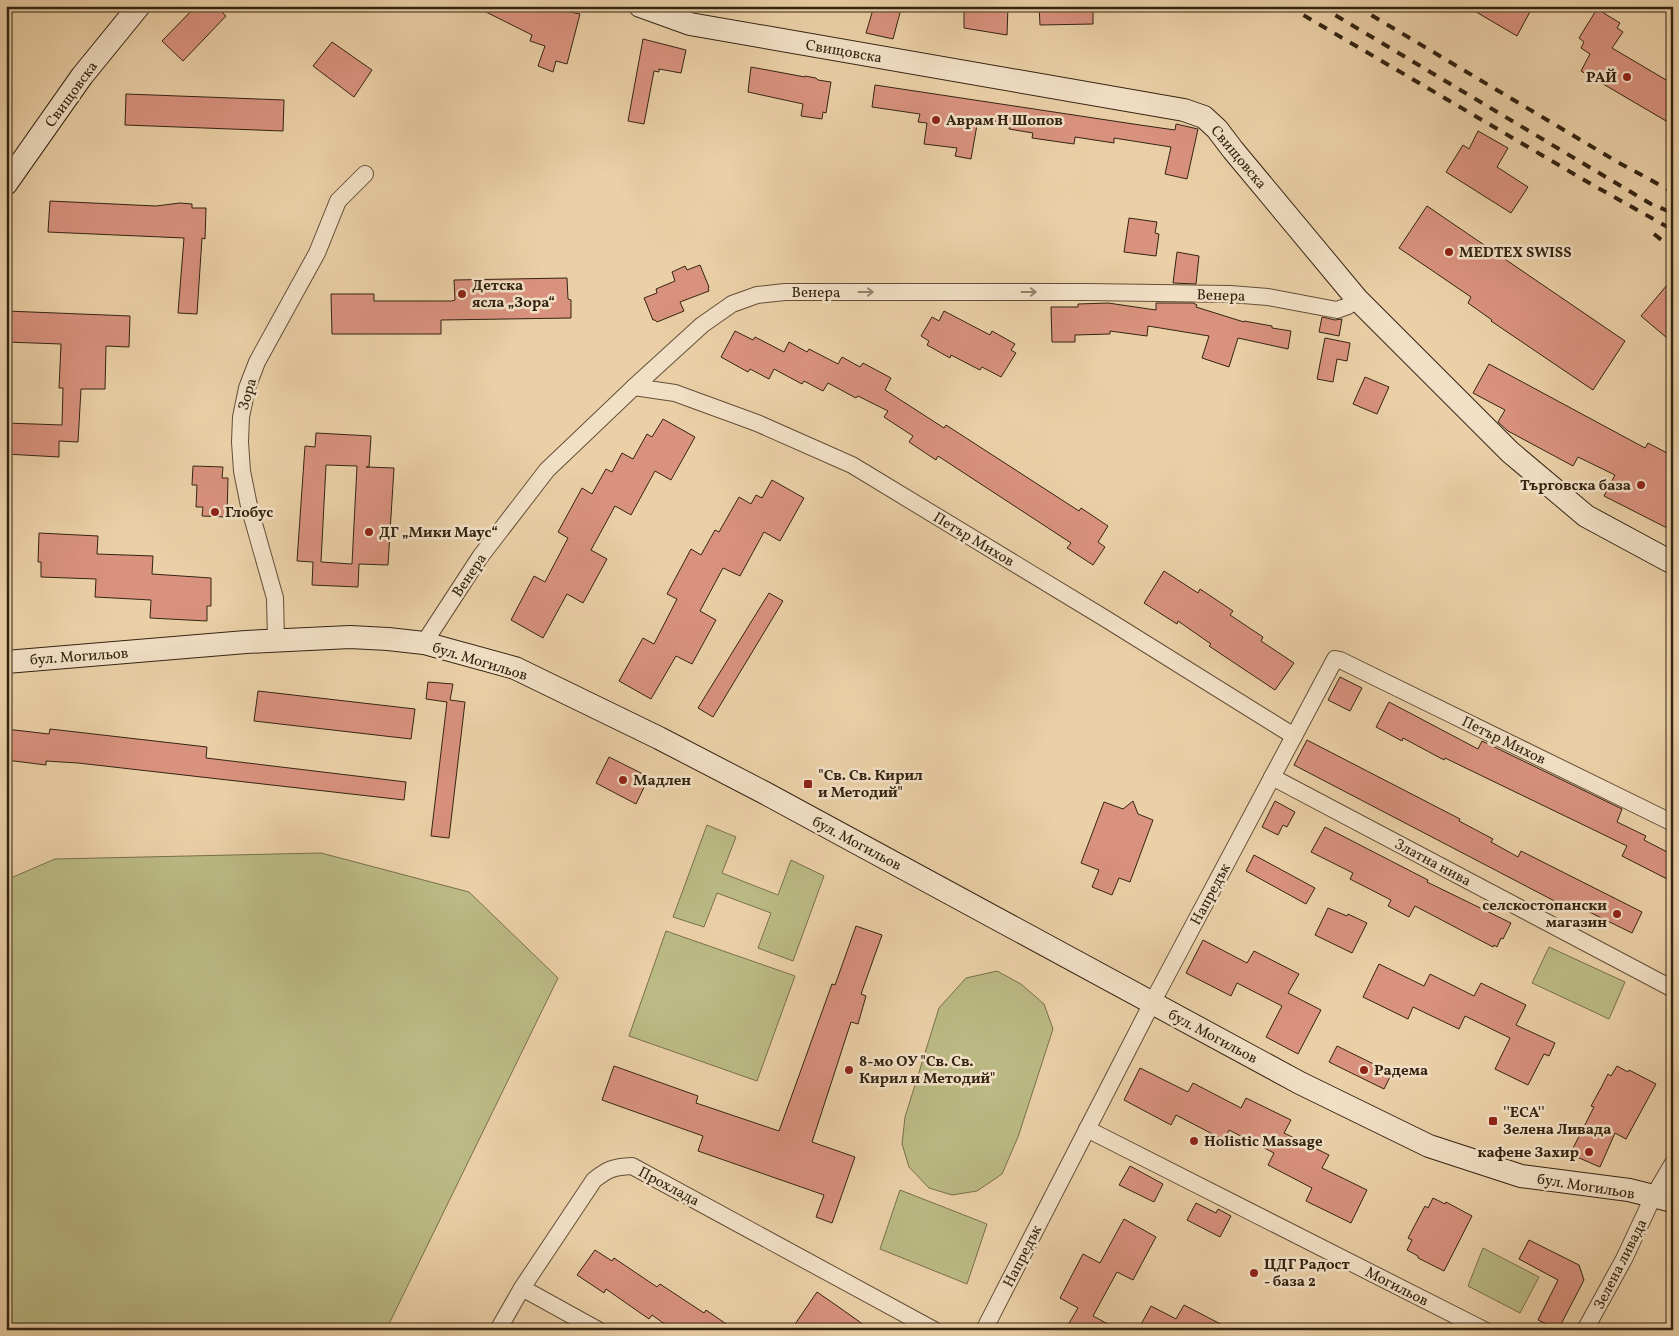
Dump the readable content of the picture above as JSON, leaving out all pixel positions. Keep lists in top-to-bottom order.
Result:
{
  "streets": {
    "street": [
      "Свищовска",
      "Венера",
      "Зора",
      "Петър Михов",
      "бул. Могильов",
      "Златна нива",
      "Напредък",
      "Прохлада",
      "Зелена ливада",
      "Могильов"
    ]
  },
  "crossings": [
    ["Свищовска", "Венера"],
    ["Венера", "Петър Михов"],
    ["Венера", "бул. Могильов"],
    ["Зора", "бул. Могильов"],
    ["Петър Михов", "Напредък"],
    ["бул. Могильов", "Напредък"],
    ["бул. Могильов", "Зелена ливада"],
    ["Златна нива", "Напредък"],
    ["Напредък", "Могильов"]
  ],
  "one_way": ["Венера"],
  "places": {
    "other": [
      "РАЙ",
      "Аврам Н Шопов",
      "MEDTEX SWISS",
      "Детска ясла „Зора“",
      "Търговска база",
      "Глобус",
      "ДГ „Мики Маус“",
      "Мадлен",
      "селскостопански магазин",
      "8-мо ОУ \"Св. Св. Кирил и Методий\"",
      "Радема",
      "Holistic Massage",
      "кафене Захир",
      "ЦДГ Радост - база 2"
    ],
    "transit": ["\"Св. Св. Кирил и Методий\"", "''ЕСА'' Зелена Ливада"]
  }
}
